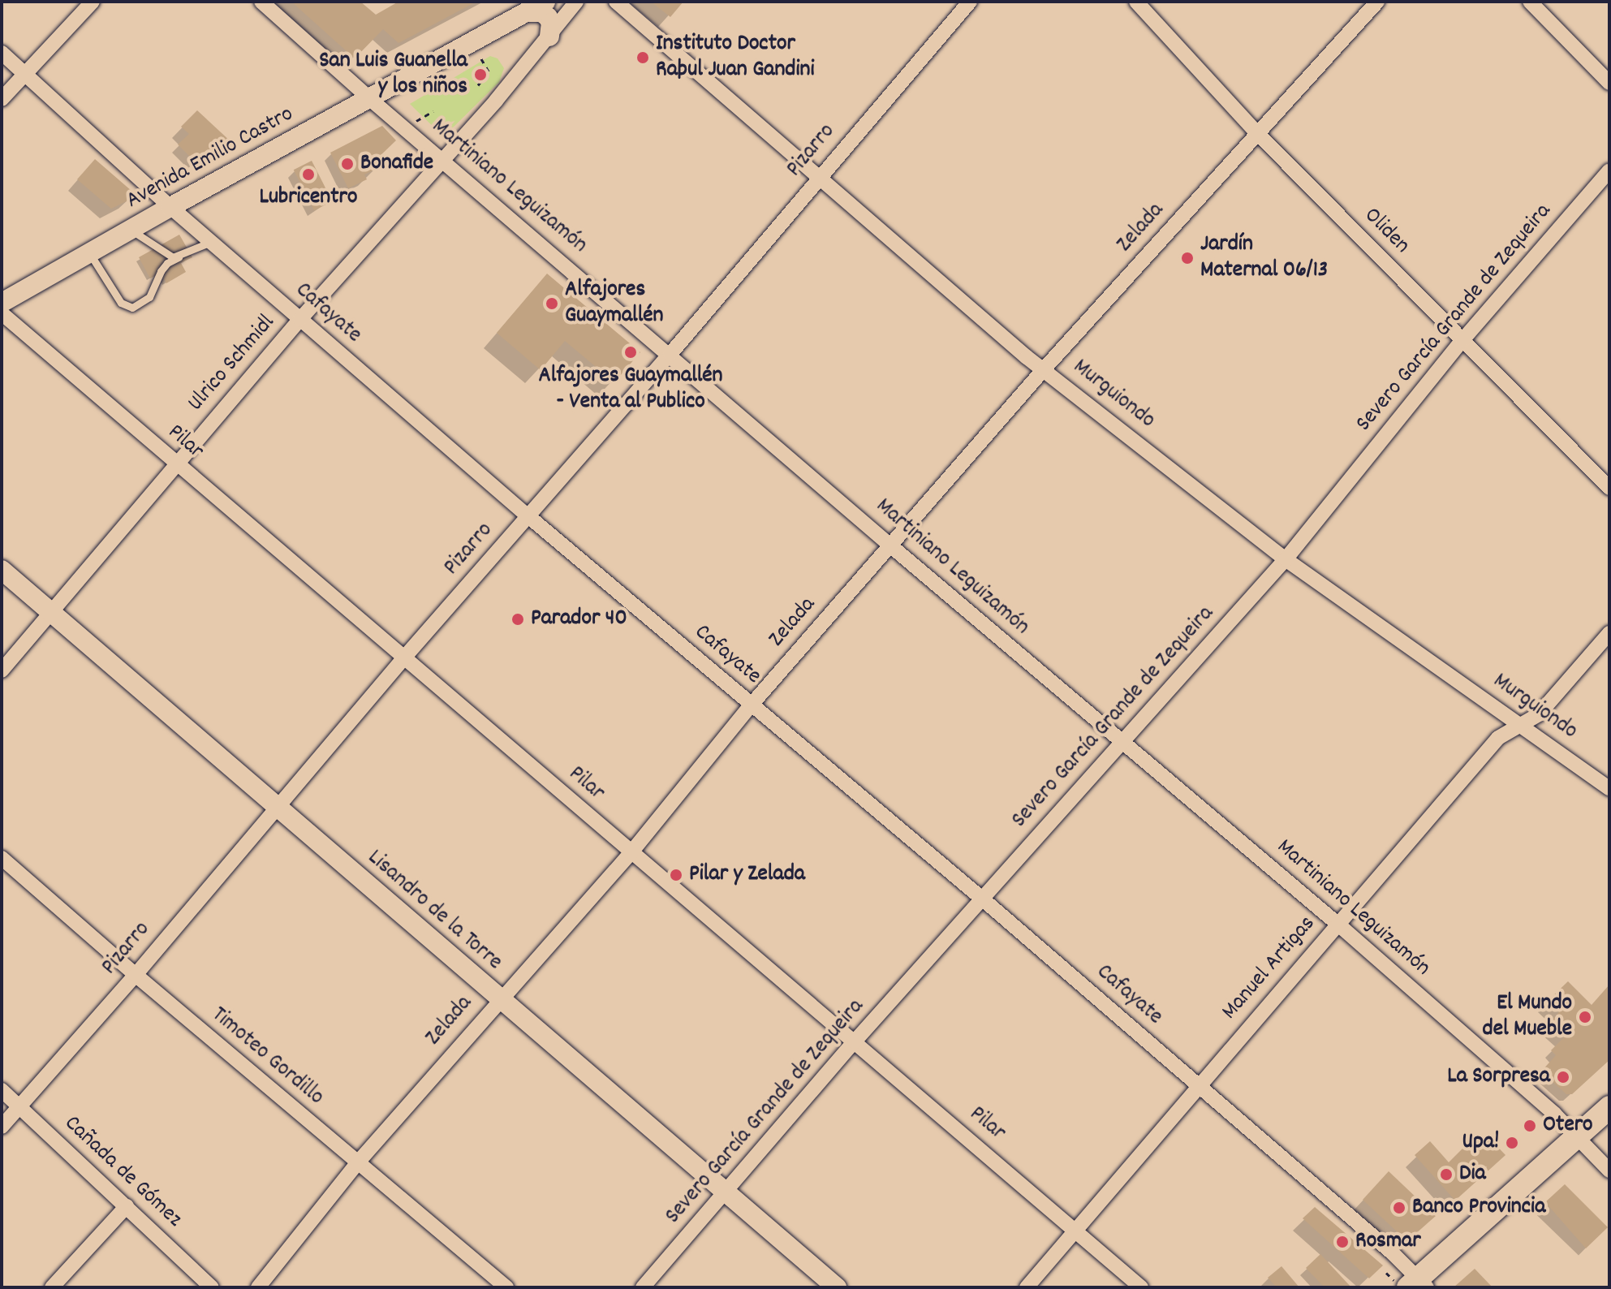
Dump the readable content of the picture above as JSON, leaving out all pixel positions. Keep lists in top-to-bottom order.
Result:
{
  "streets": {
    "street": [
      "Pizarro",
      "Avenida Emilio Castro",
      "Martiniano Leguizamón",
      "Zelada",
      "Oliden",
      "Cafayate",
      "Severo García Grande de Zequeira",
      "Ulrico Schmidl",
      "Murguiondo",
      "Pilar",
      "Lisandro de la Torre",
      "Manuel Artigas",
      "Timoteo Gordillo",
      "Cañada de Gómez"
    ]
  },
  "crossings": [
    ["Pizarro", "Martiniano Leguizamón"],
    ["Pizarro", "Cafayate"],
    ["Pizarro", "Murguiondo"],
    ["Pizarro", "Pilar"],
    ["Pizarro", "Lisandro de la Torre"],
    ["Pizarro", "Timoteo Gordillo"],
    ["Pizarro", "Cañada de Gómez"],
    ["Avenida Emilio Castro", "Martiniano Leguizamón"],
    ["Avenida Emilio Castro", "Cafayate"],
    ["Martiniano Leguizamón", "Zelada"],
    ["Martiniano Leguizamón", "Severo García Grande de Zequeira"],
    ["Martiniano Leguizamón", "Ulrico Schmidl"],
    ["Martiniano Leguizamón", "Manuel Artigas"],
    ["Zelada", "Oliden"],
    ["Zelada", "Cafayate"],
    ["Zelada", "Murguiondo"],
    ["Zelada", "Pilar"],
    ["Zelada", "Lisandro de la Torre"],
    ["Zelada", "Timoteo Gordillo"],
    ["Oliden", "Severo García Grande de Zequeira"],
    ["Cafayate", "Severo García Grande de Zequeira"],
    ["Cafayate", "Ulrico Schmidl"],
    ["Cafayate", "Manuel Artigas"],
    ["Severo García Grande de Zequeira", "Murguiondo"],
    ["Severo García Grande de Zequeira", "Pilar"],
    ["Severo García Grande de Zequeira", "Lisandro de la Torre"],
    ["Ulrico Schmidl", "Pilar"],
    ["Ulrico Schmidl", "Lisandro de la Torre"],
    ["Murguiondo", "Manuel Artigas"],
    ["Pilar", "Manuel Artigas"]
  ],
  "places": [
    "Instituto Doctor Raþul Juan Gandini",
    "San Luis Guanella y los niños",
    "Bonafide",
    "Lubricentro",
    "Jardín Maternal 06/13",
    "Alfajores Guaymallén",
    "Alfajores Guaymallén - Venta al Publico",
    "Parador 40",
    "Pilar y Zelada",
    "El Mundo del Mueble",
    "La Sorpresa",
    "Otero",
    "Upa!",
    "Dia",
    "Banco Provincia",
    "Rosmar"
  ]
}
